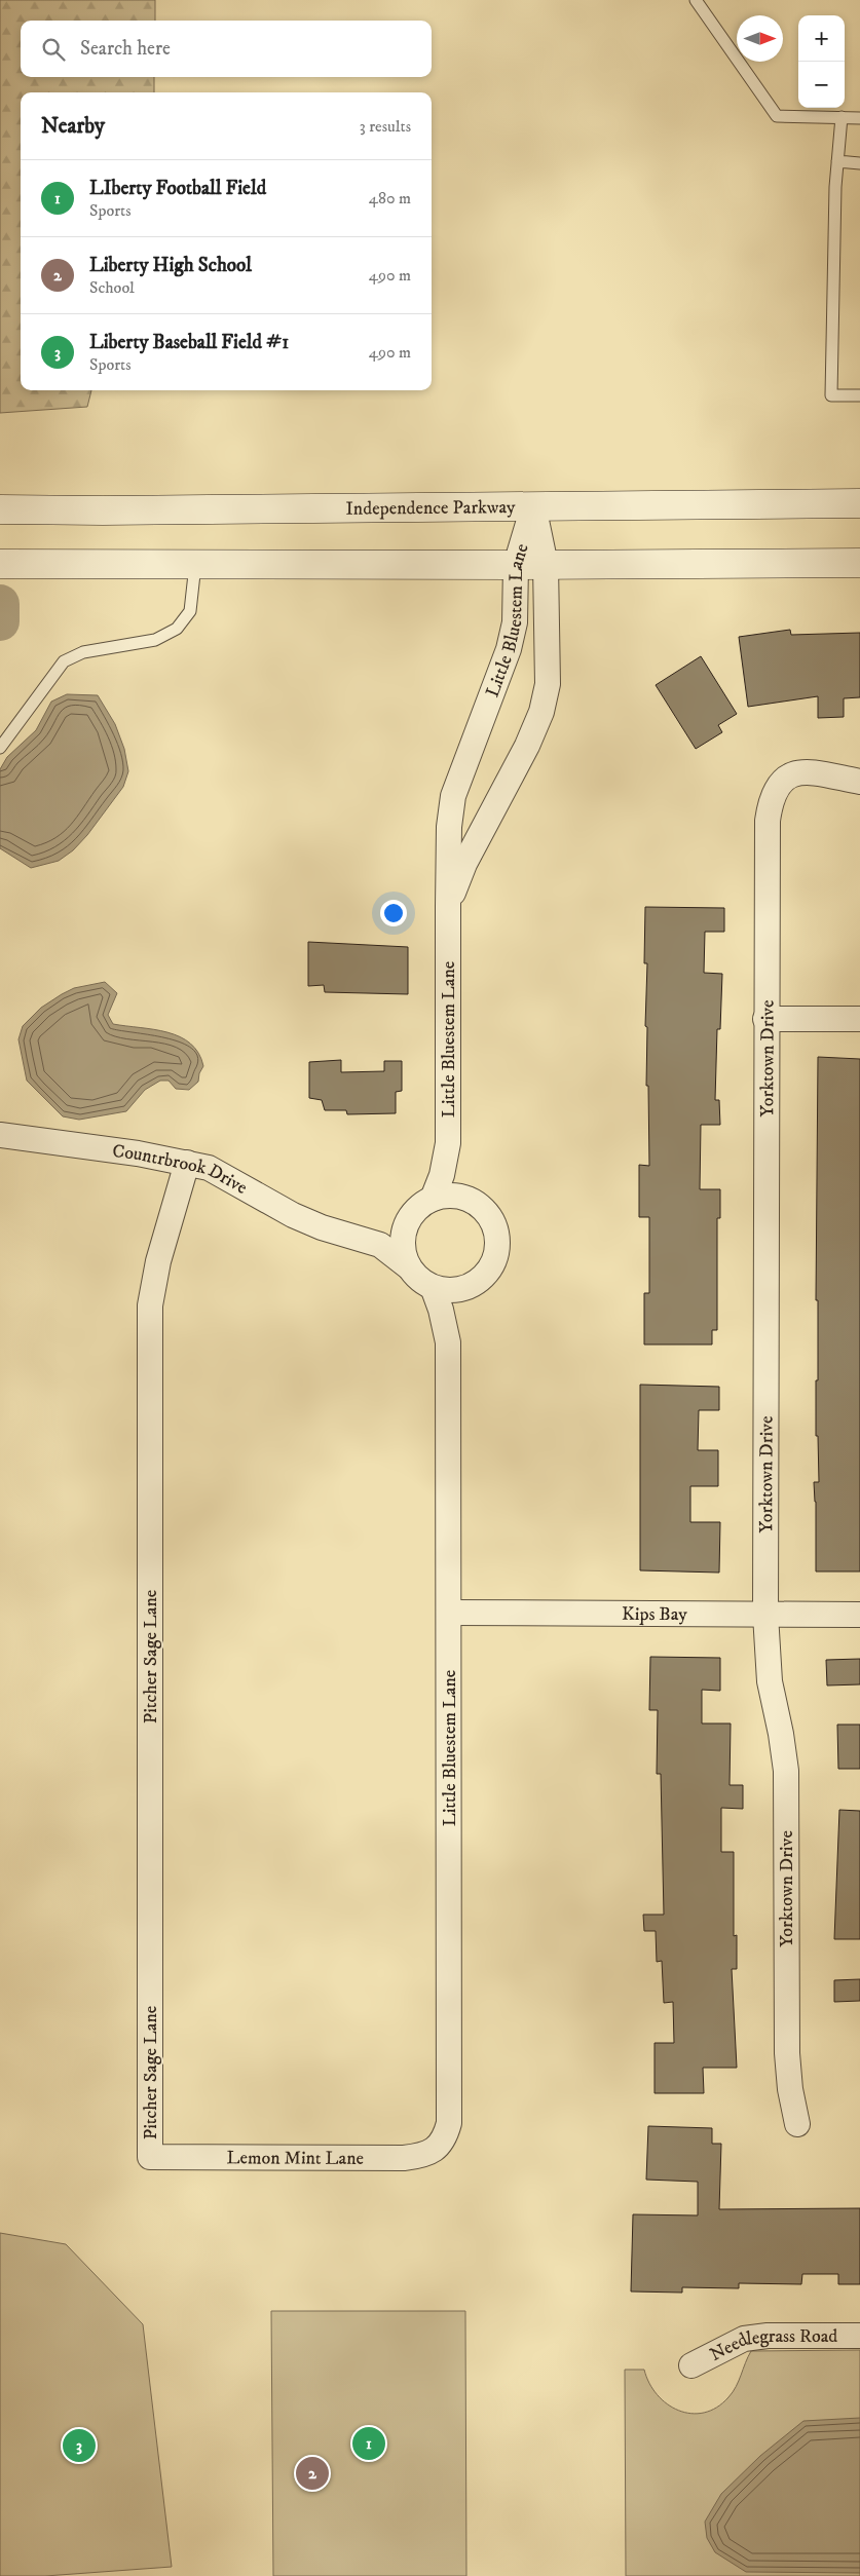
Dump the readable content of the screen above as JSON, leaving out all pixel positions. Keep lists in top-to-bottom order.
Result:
{
  "streets": {
    "main road": ["Independence Parkway"],
    "street": [
      "Little Bluestem Lane",
      "Yorktown Drive",
      "Countrbrook Drive",
      "Kips Bay",
      "Pitcher Sage Lane",
      "Lemon Mint Lane",
      "Needlegrass Road"
    ]
  },
  "crossings": [
    ["Independence Parkway", "Little Bluestem Lane"],
    ["Little Bluestem Lane", "Countrbrook Drive"],
    ["Little Bluestem Lane", "Kips Bay"],
    ["Little Bluestem Lane", "Lemon Mint Lane"],
    ["Yorktown Drive", "Kips Bay"],
    ["Countrbrook Drive", "Pitcher Sage Lane"],
    ["Pitcher Sage Lane", "Lemon Mint Lane"]
  ],
  "north": "right",
  "page": {
    "map_buttons": ["+", "−"],
    "search": "Search here",
    "heading": ["Nearby", "3 results"],
    "list": [
      {
        "mark": "1",
        "name": "LIberty Football Field",
        "note": "Sports",
        "value": "480 m"
      },
      {
        "mark": "2",
        "name": "Liberty High School",
        "note": "School",
        "value": "490 m"
      },
      {
        "mark": "3",
        "name": "Liberty Baseball Field #1",
        "note": "Sports",
        "value": "490 m"
      }
    ],
    "pins": ["1", "3", "2"]
  }
}
